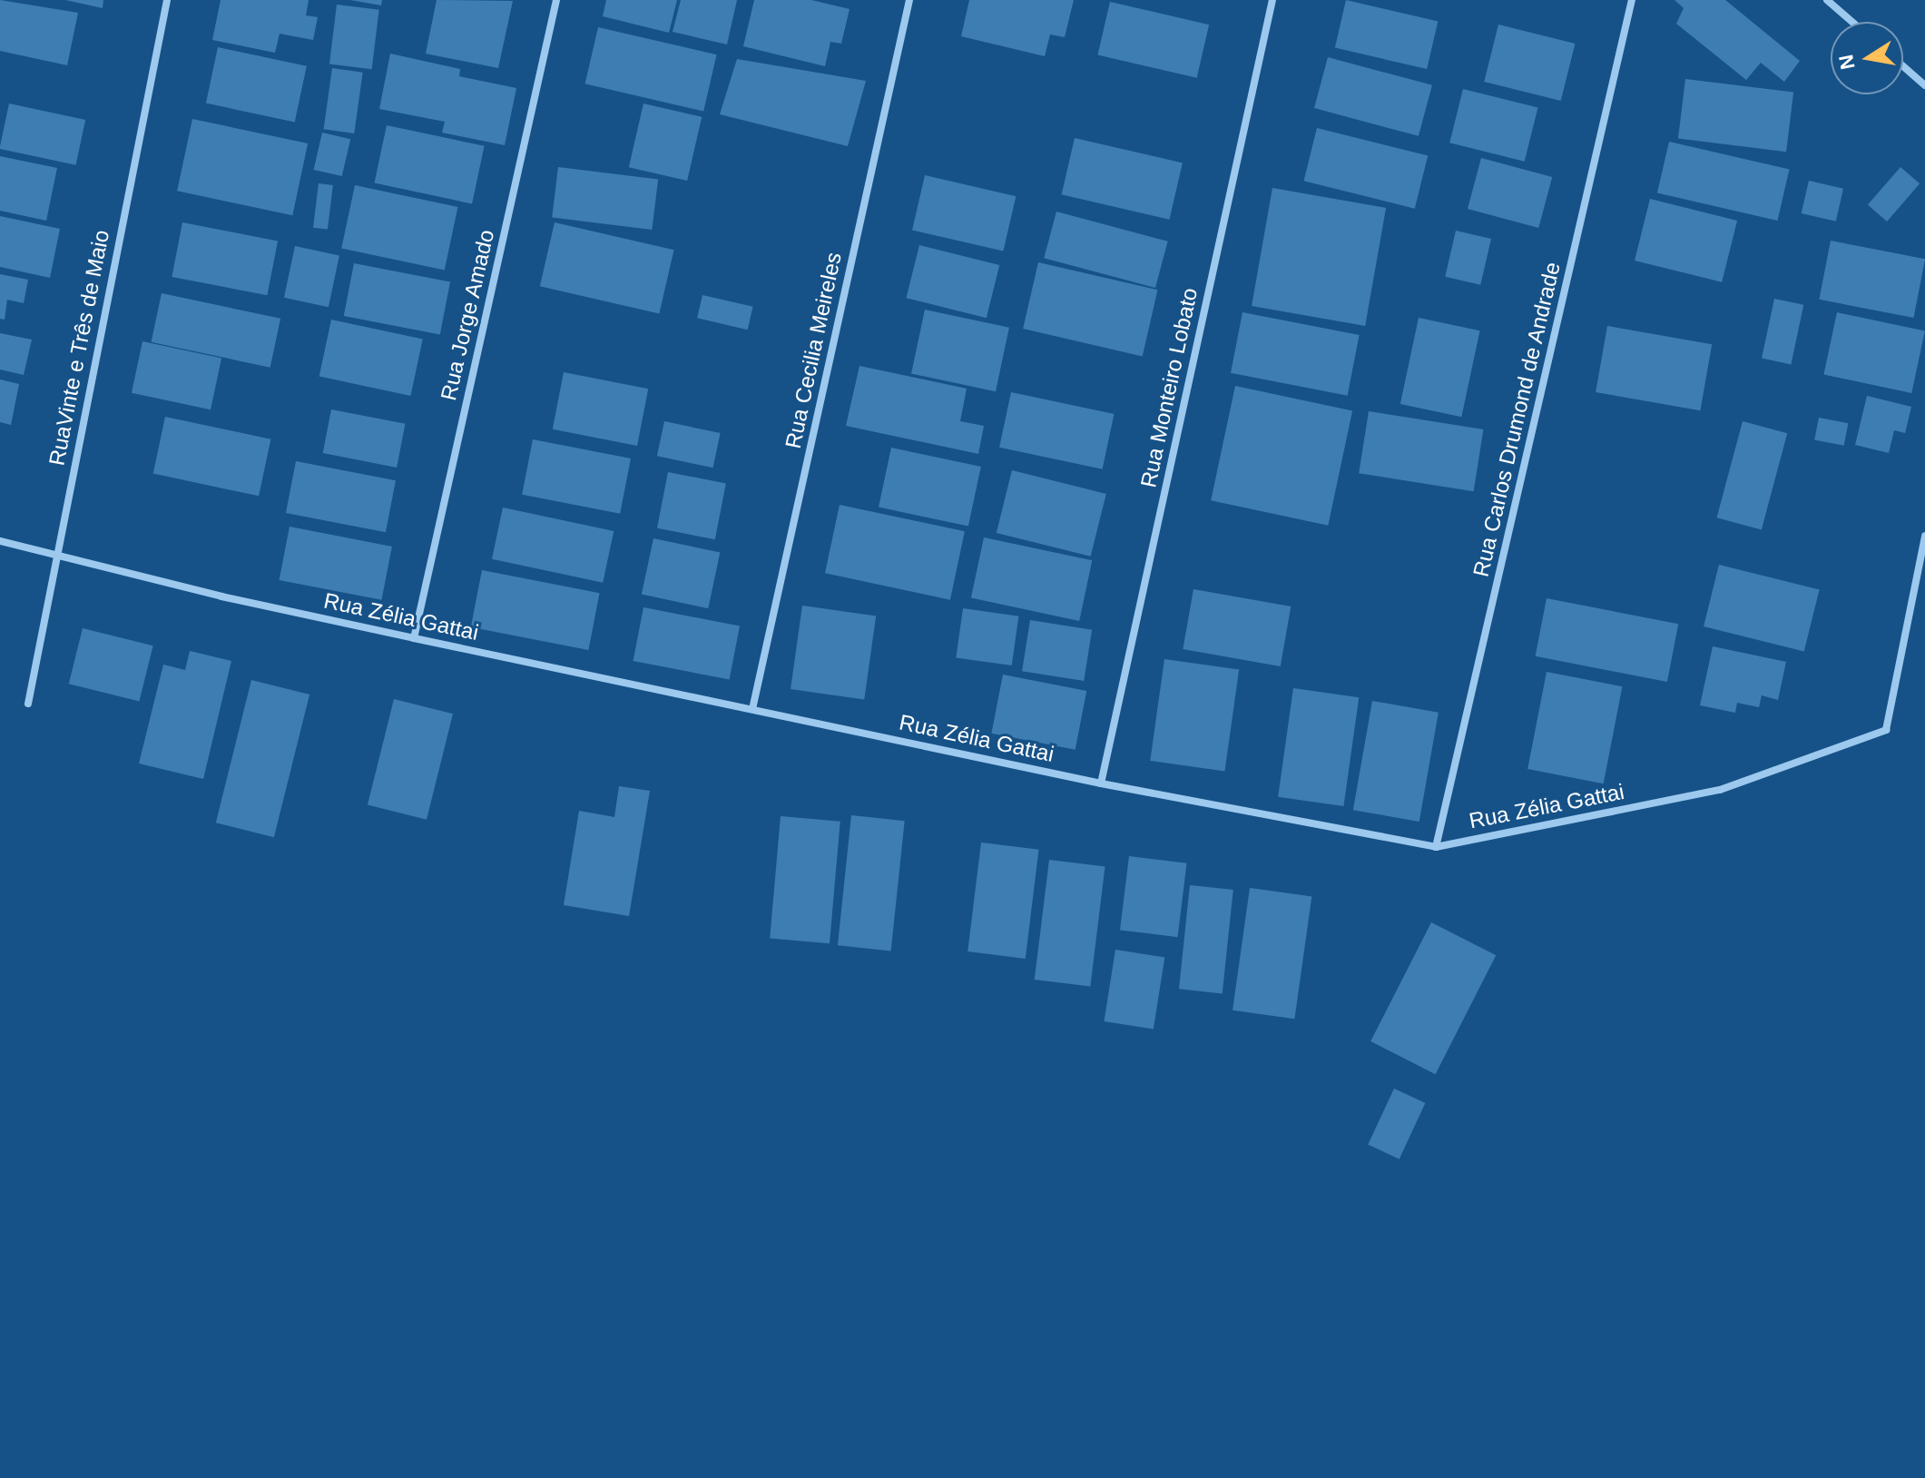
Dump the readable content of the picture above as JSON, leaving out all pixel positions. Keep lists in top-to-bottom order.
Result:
{
  "streets": {
    "street": [
      "Rua Jorge Amado",
      "RuaVinte e Três de Maio",
      "Rua Cecilia Meireles",
      "Rua Monteiro Lobato",
      "Rua Carlos Drumond de Andrade",
      "Rua Zélia Gattai"
    ]
  },
  "crossings": [
    ["Rua Jorge Amado", "Rua Zélia Gattai"],
    ["RuaVinte e Três de Maio", "Rua Zélia Gattai"],
    ["Rua Cecilia Meireles", "Rua Zélia Gattai"],
    ["Rua Monteiro Lobato", "Rua Zélia Gattai"],
    ["Rua Carlos Drumond de Andrade", "Rua Zélia Gattai"]
  ],
  "north": "left"
}
